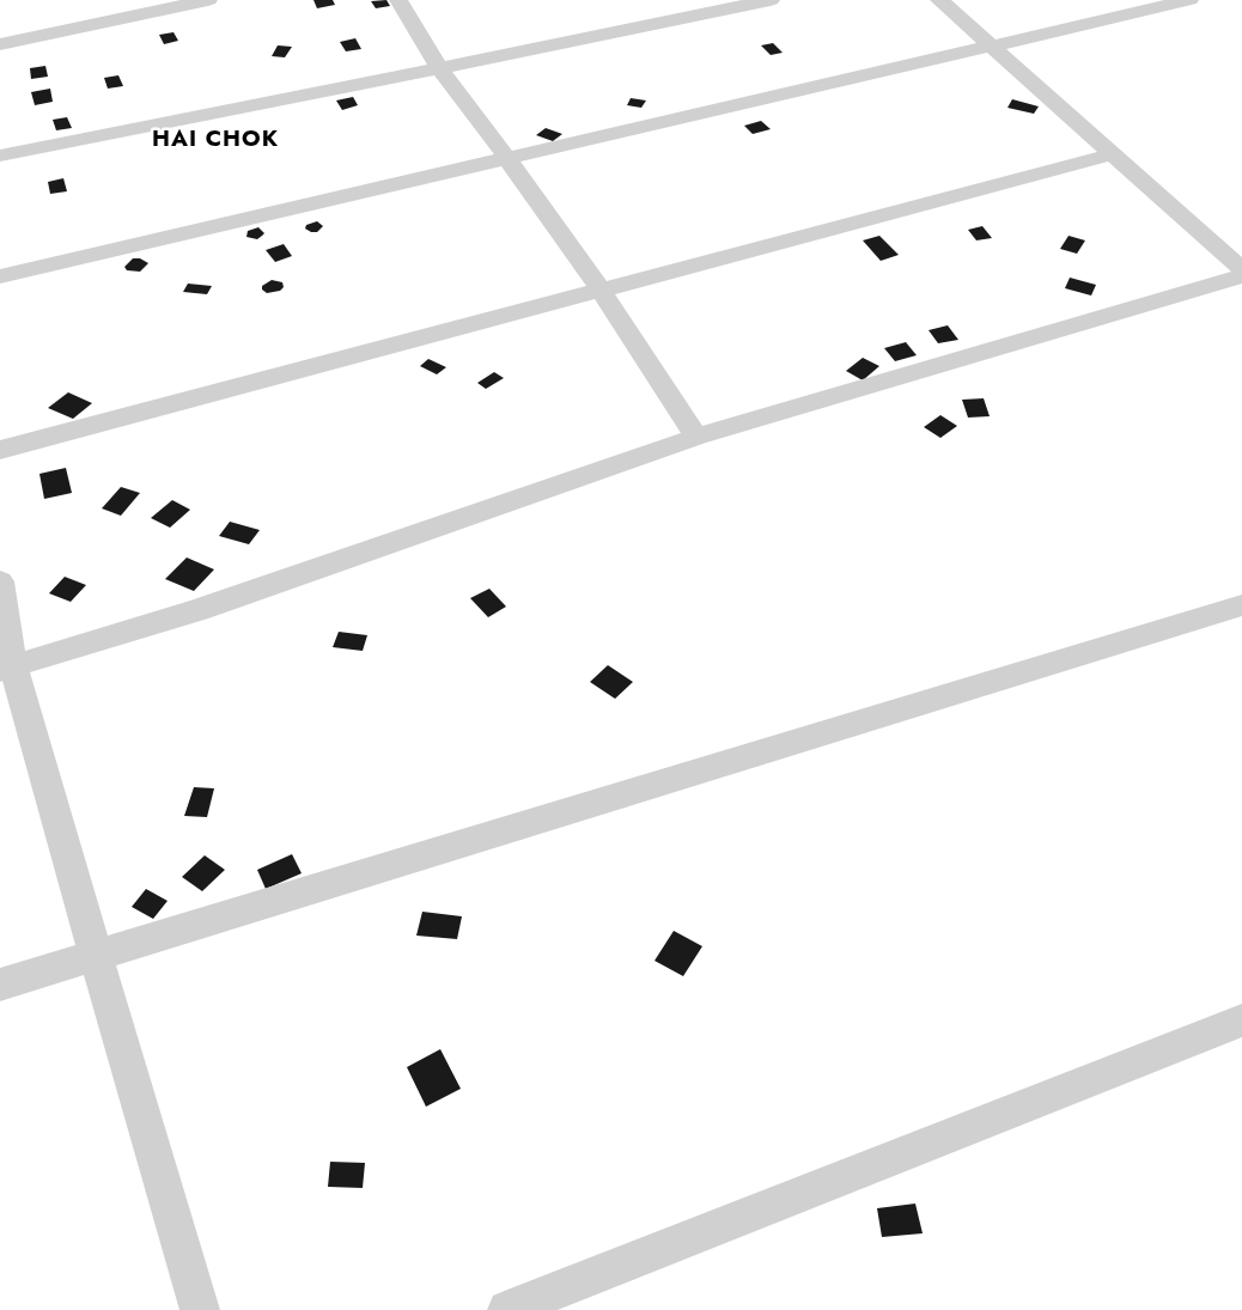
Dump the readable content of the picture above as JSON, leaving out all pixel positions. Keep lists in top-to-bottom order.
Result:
{
  "districts": ["HAI CHOK"]
}
